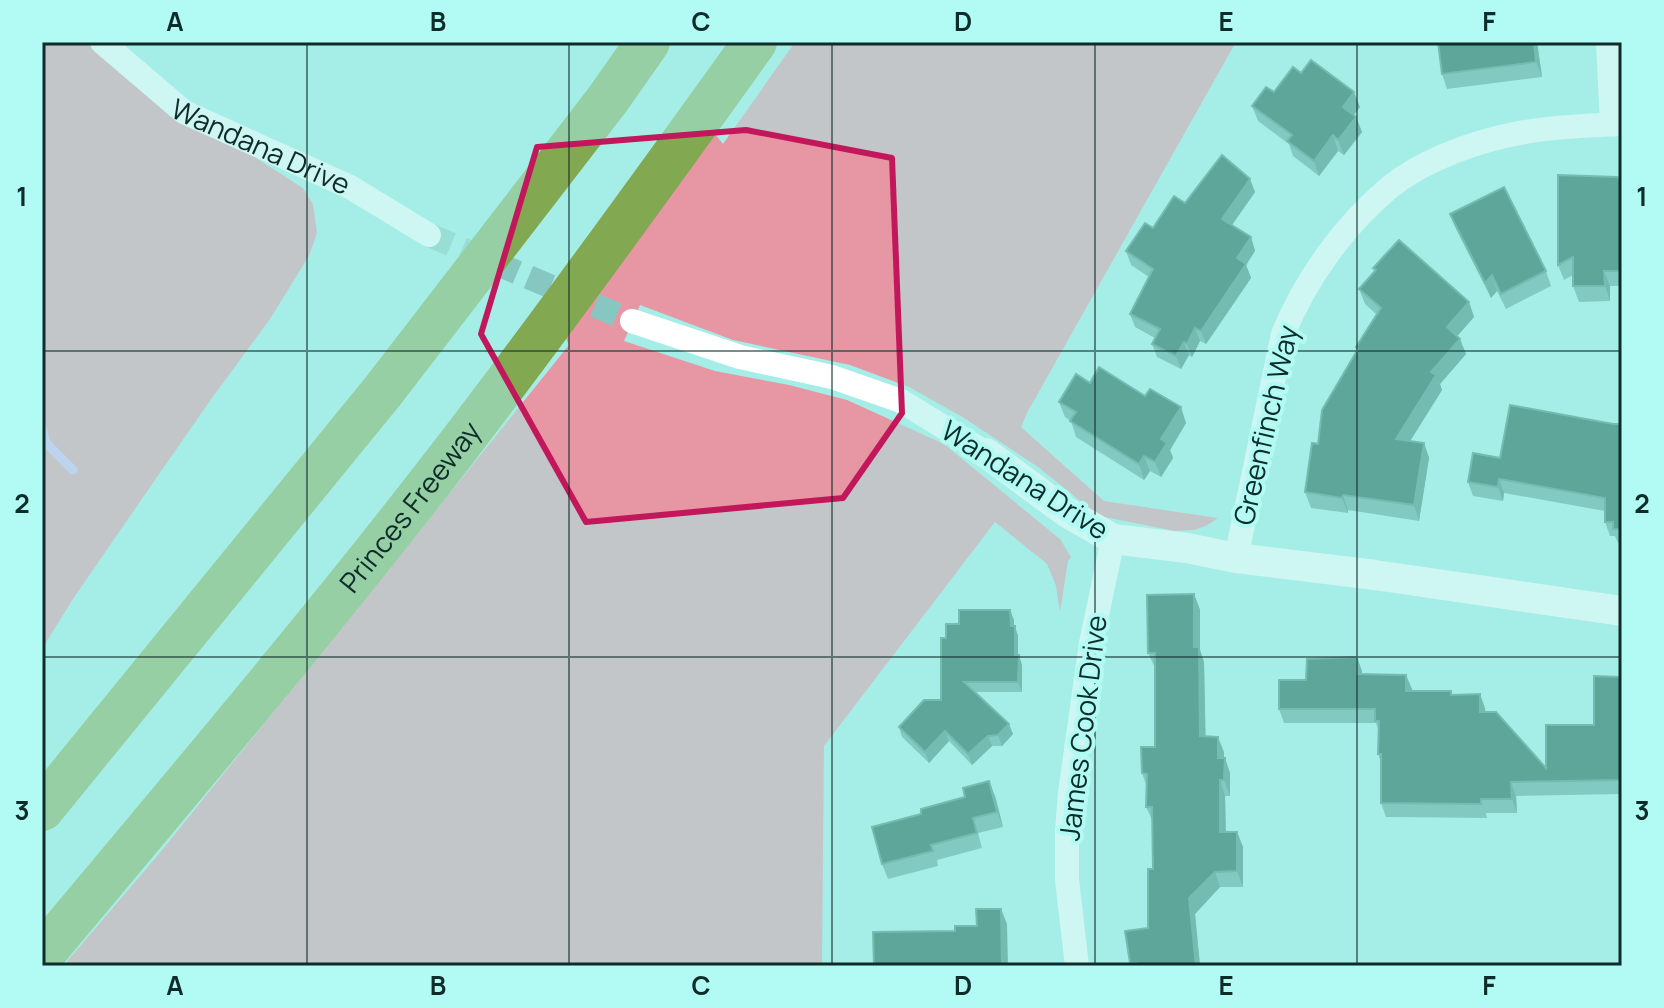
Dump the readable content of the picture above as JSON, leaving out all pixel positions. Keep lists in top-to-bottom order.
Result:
{
  "streets": {
    "highway": ["Princes Freeway"],
    "street": ["Wandana Drive", "Greenfinch Way", "James Cook Drive"]
  },
  "crossings": [
    ["Wandana Drive", "Greenfinch Way"],
    ["Wandana Drive", "James Cook Drive"]
  ],
  "grid": {
    "columns": [
      "A",
      "B",
      "C",
      "D",
      "E",
      "F"
    ],
    "rows": ["1", "2", "3"]
  }
}
